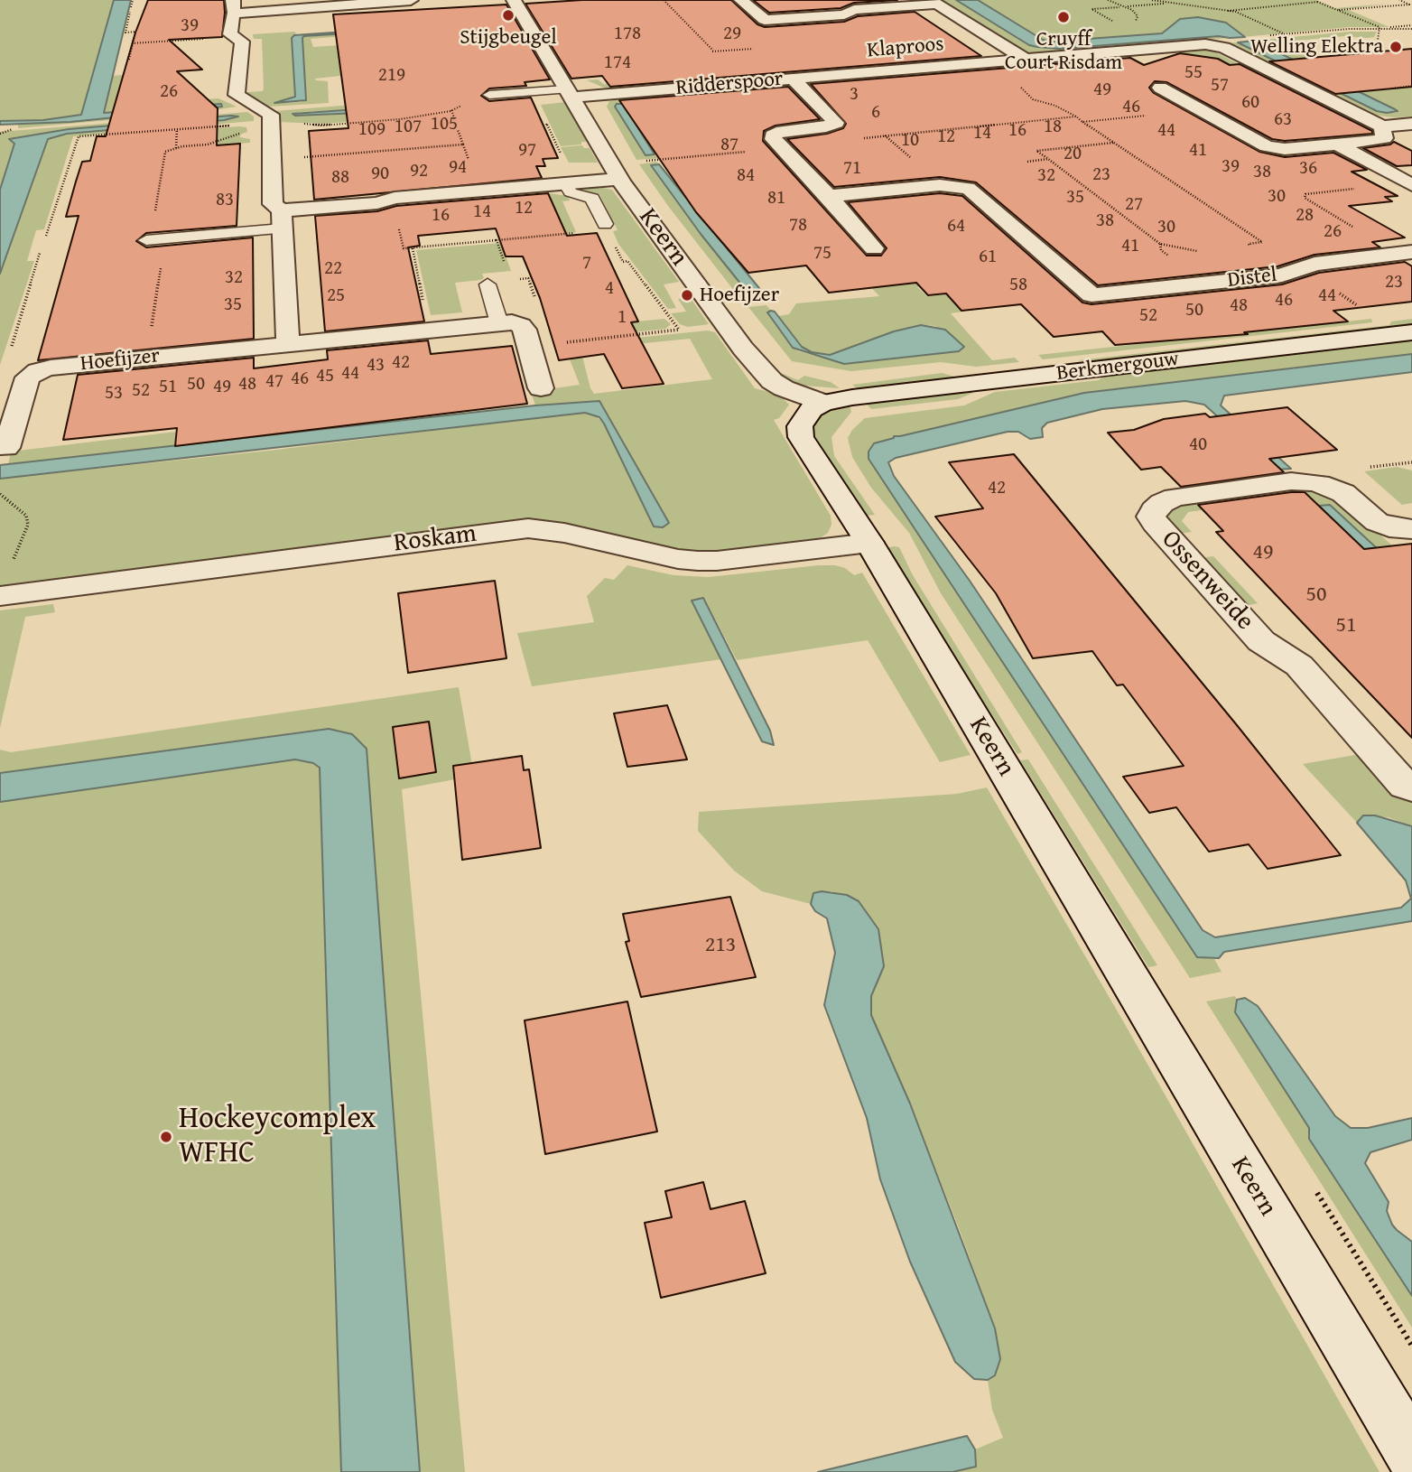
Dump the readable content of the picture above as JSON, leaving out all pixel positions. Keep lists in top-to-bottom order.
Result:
{
  "streets": {
    "street": [
      "Klaproos",
      "Ridderspoor",
      "Keern",
      "Distel",
      "Hoefijzer",
      "Berkmergouw",
      "Roskam",
      "Ossenweide"
    ]
  },
  "crossings": [
    ["Klaproos", "Ridderspoor"],
    ["Ridderspoor", "Keern"],
    ["Keern", "Berkmergouw"],
    ["Keern", "Roskam"]
  ],
  "places": [
    "Stijgbeugel",
    "Cruyff Court Risdam",
    "Welling Elektra",
    "Hoefijzer",
    "Hockeycomplex WFHC"
  ],
  "house_numbers": [
    "39",
    "178",
    "29",
    "174",
    "55",
    "219",
    "57",
    "49",
    "26",
    "3",
    "60",
    "46",
    "6",
    "63",
    "105",
    "107",
    "18",
    "109",
    "16",
    "44",
    "14",
    "12",
    "10",
    "87",
    "97",
    "41",
    "20",
    "39",
    "94",
    "71",
    "36",
    "92",
    "38",
    "90",
    "23",
    "84",
    "32",
    "88",
    "30",
    "35",
    "81",
    "83",
    "27",
    "12",
    "14",
    "16",
    "28",
    "38",
    "78",
    "64",
    "30",
    "26",
    "41",
    "75",
    "61",
    "7",
    "22",
    "32",
    "23",
    "58",
    "4",
    "25",
    "44",
    "46",
    "35",
    "48",
    "50",
    "52",
    "1",
    "42",
    "43",
    "44",
    "45",
    "46",
    "47",
    "50",
    "48",
    "51",
    "49",
    "52",
    "53",
    "40",
    "42",
    "49",
    "50",
    "51",
    "213"
  ]
}
